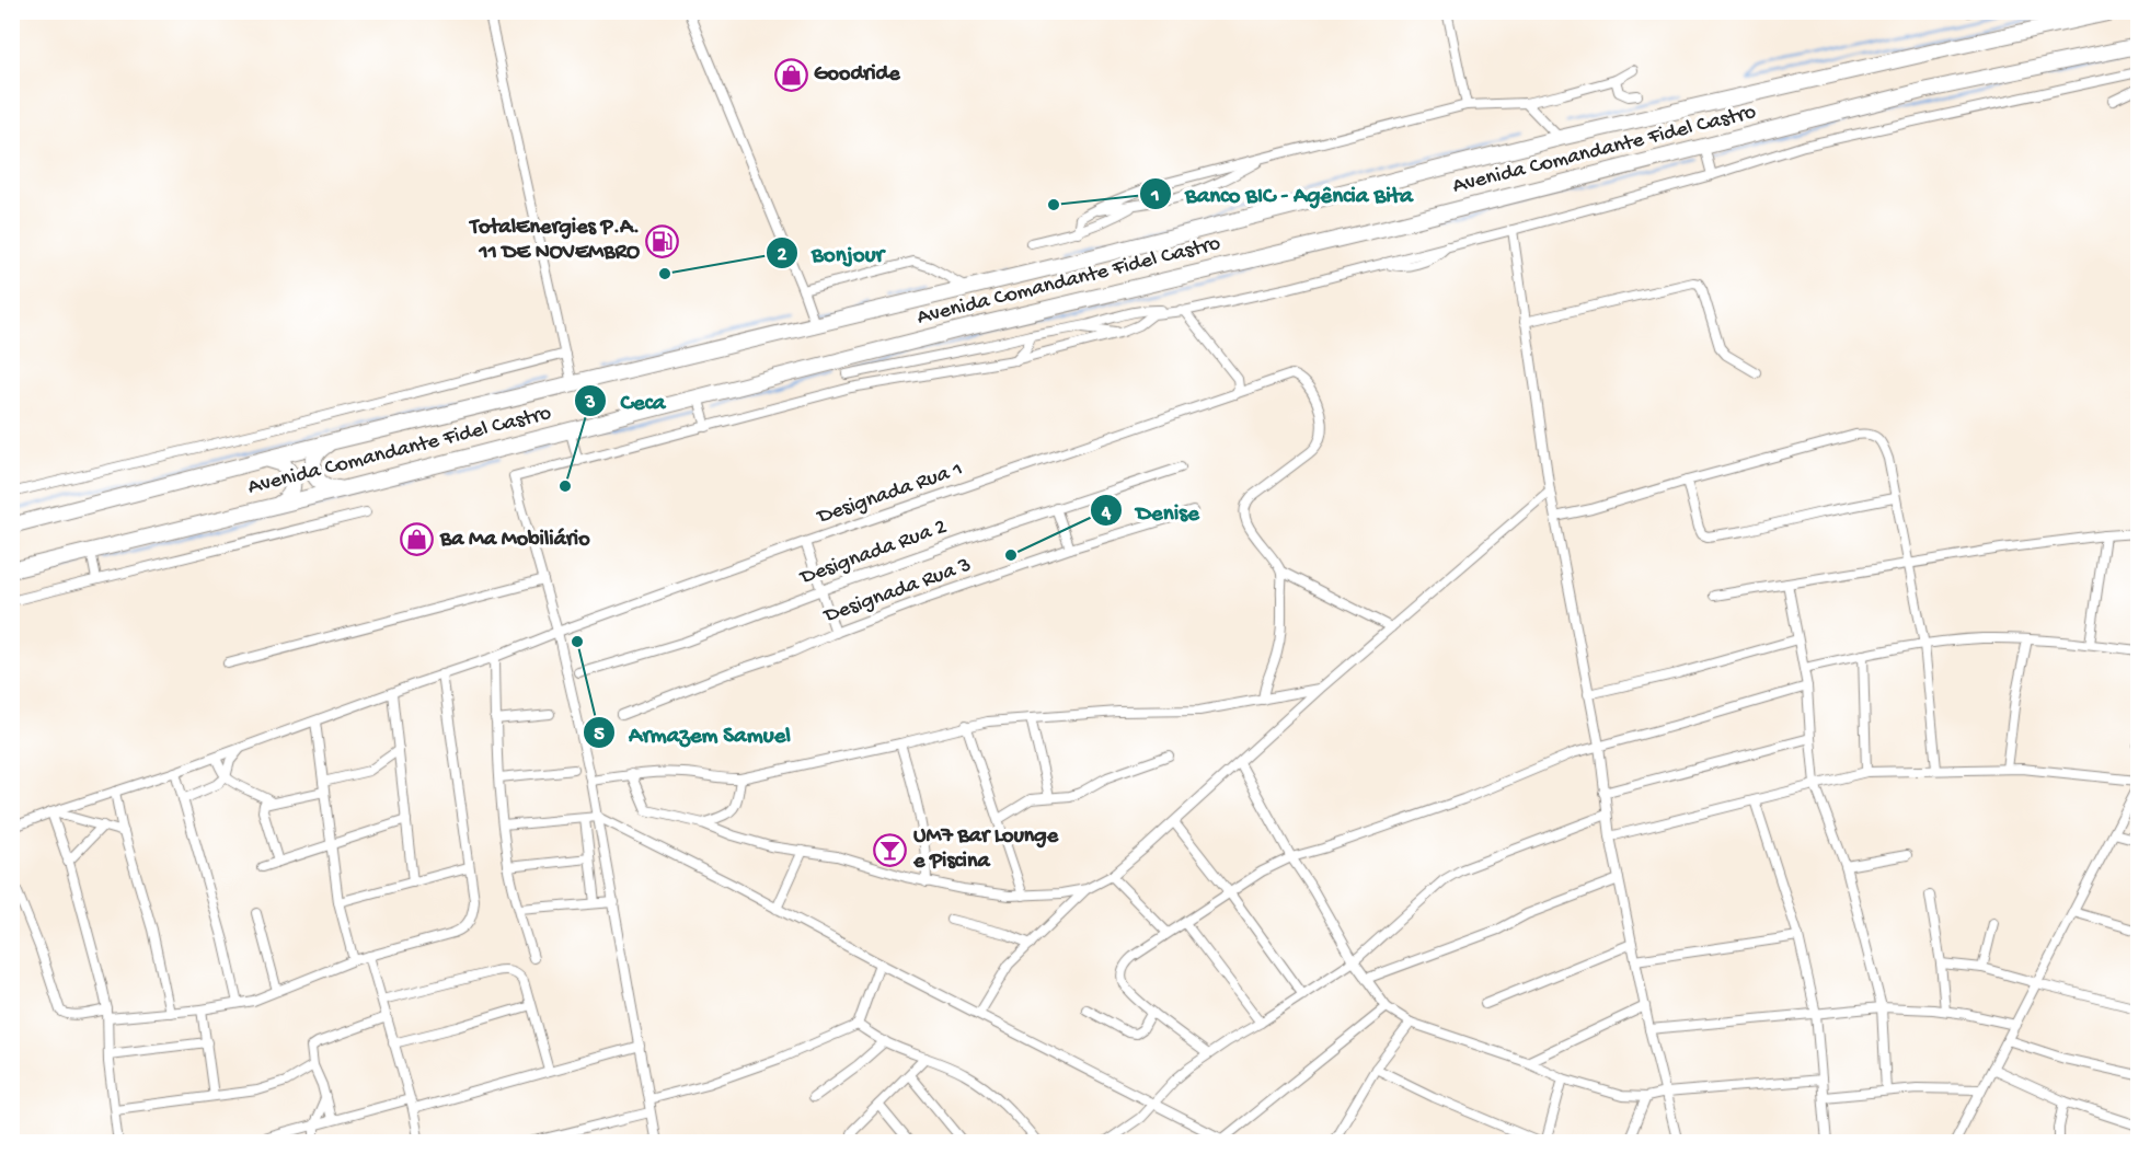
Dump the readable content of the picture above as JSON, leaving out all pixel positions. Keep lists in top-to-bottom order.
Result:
{
  "streets": {
    "highway": ["Avenida Comandante Fidel Castro"],
    "street": ["Designada Rua 1", "Designada Rua 2", "Designada Rua 3"]
  },
  "places": {
    "shop": ["Goodride", "Ba Ma Mobiliário"],
    "other": [
      "Banco BIC - Agência Bita",
      "Bonjour",
      "Ceca",
      "Denise",
      "Armazem Samuel"
    ],
    "fuel station": ["TotalEnergies P.A. 11 DE NOVEMBRO"],
    "bar": ["UM7 Bar Lounge e Piscina"]
  }
}
